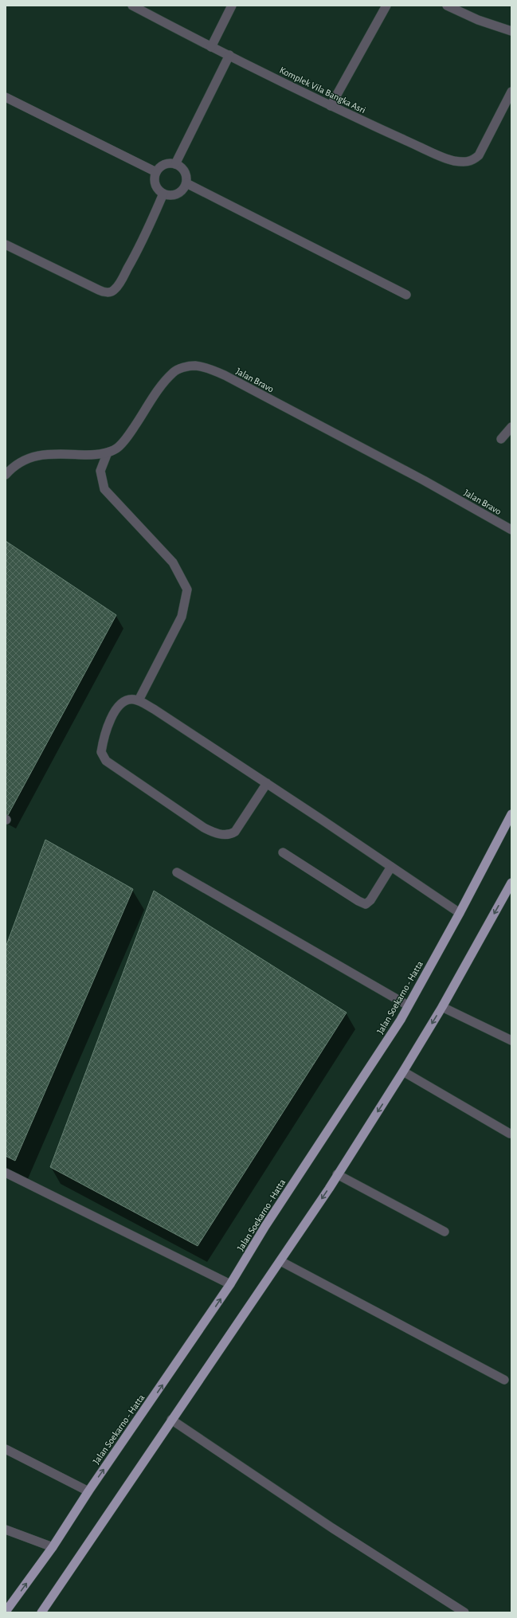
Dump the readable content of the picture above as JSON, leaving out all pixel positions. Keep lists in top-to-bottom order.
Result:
{
  "streets": {
    "highway": ["Jalan Soekarno - Hatta"],
    "street": ["Komplek Vila Bangka Asri", "Jalan Bravo"]
  }
}
